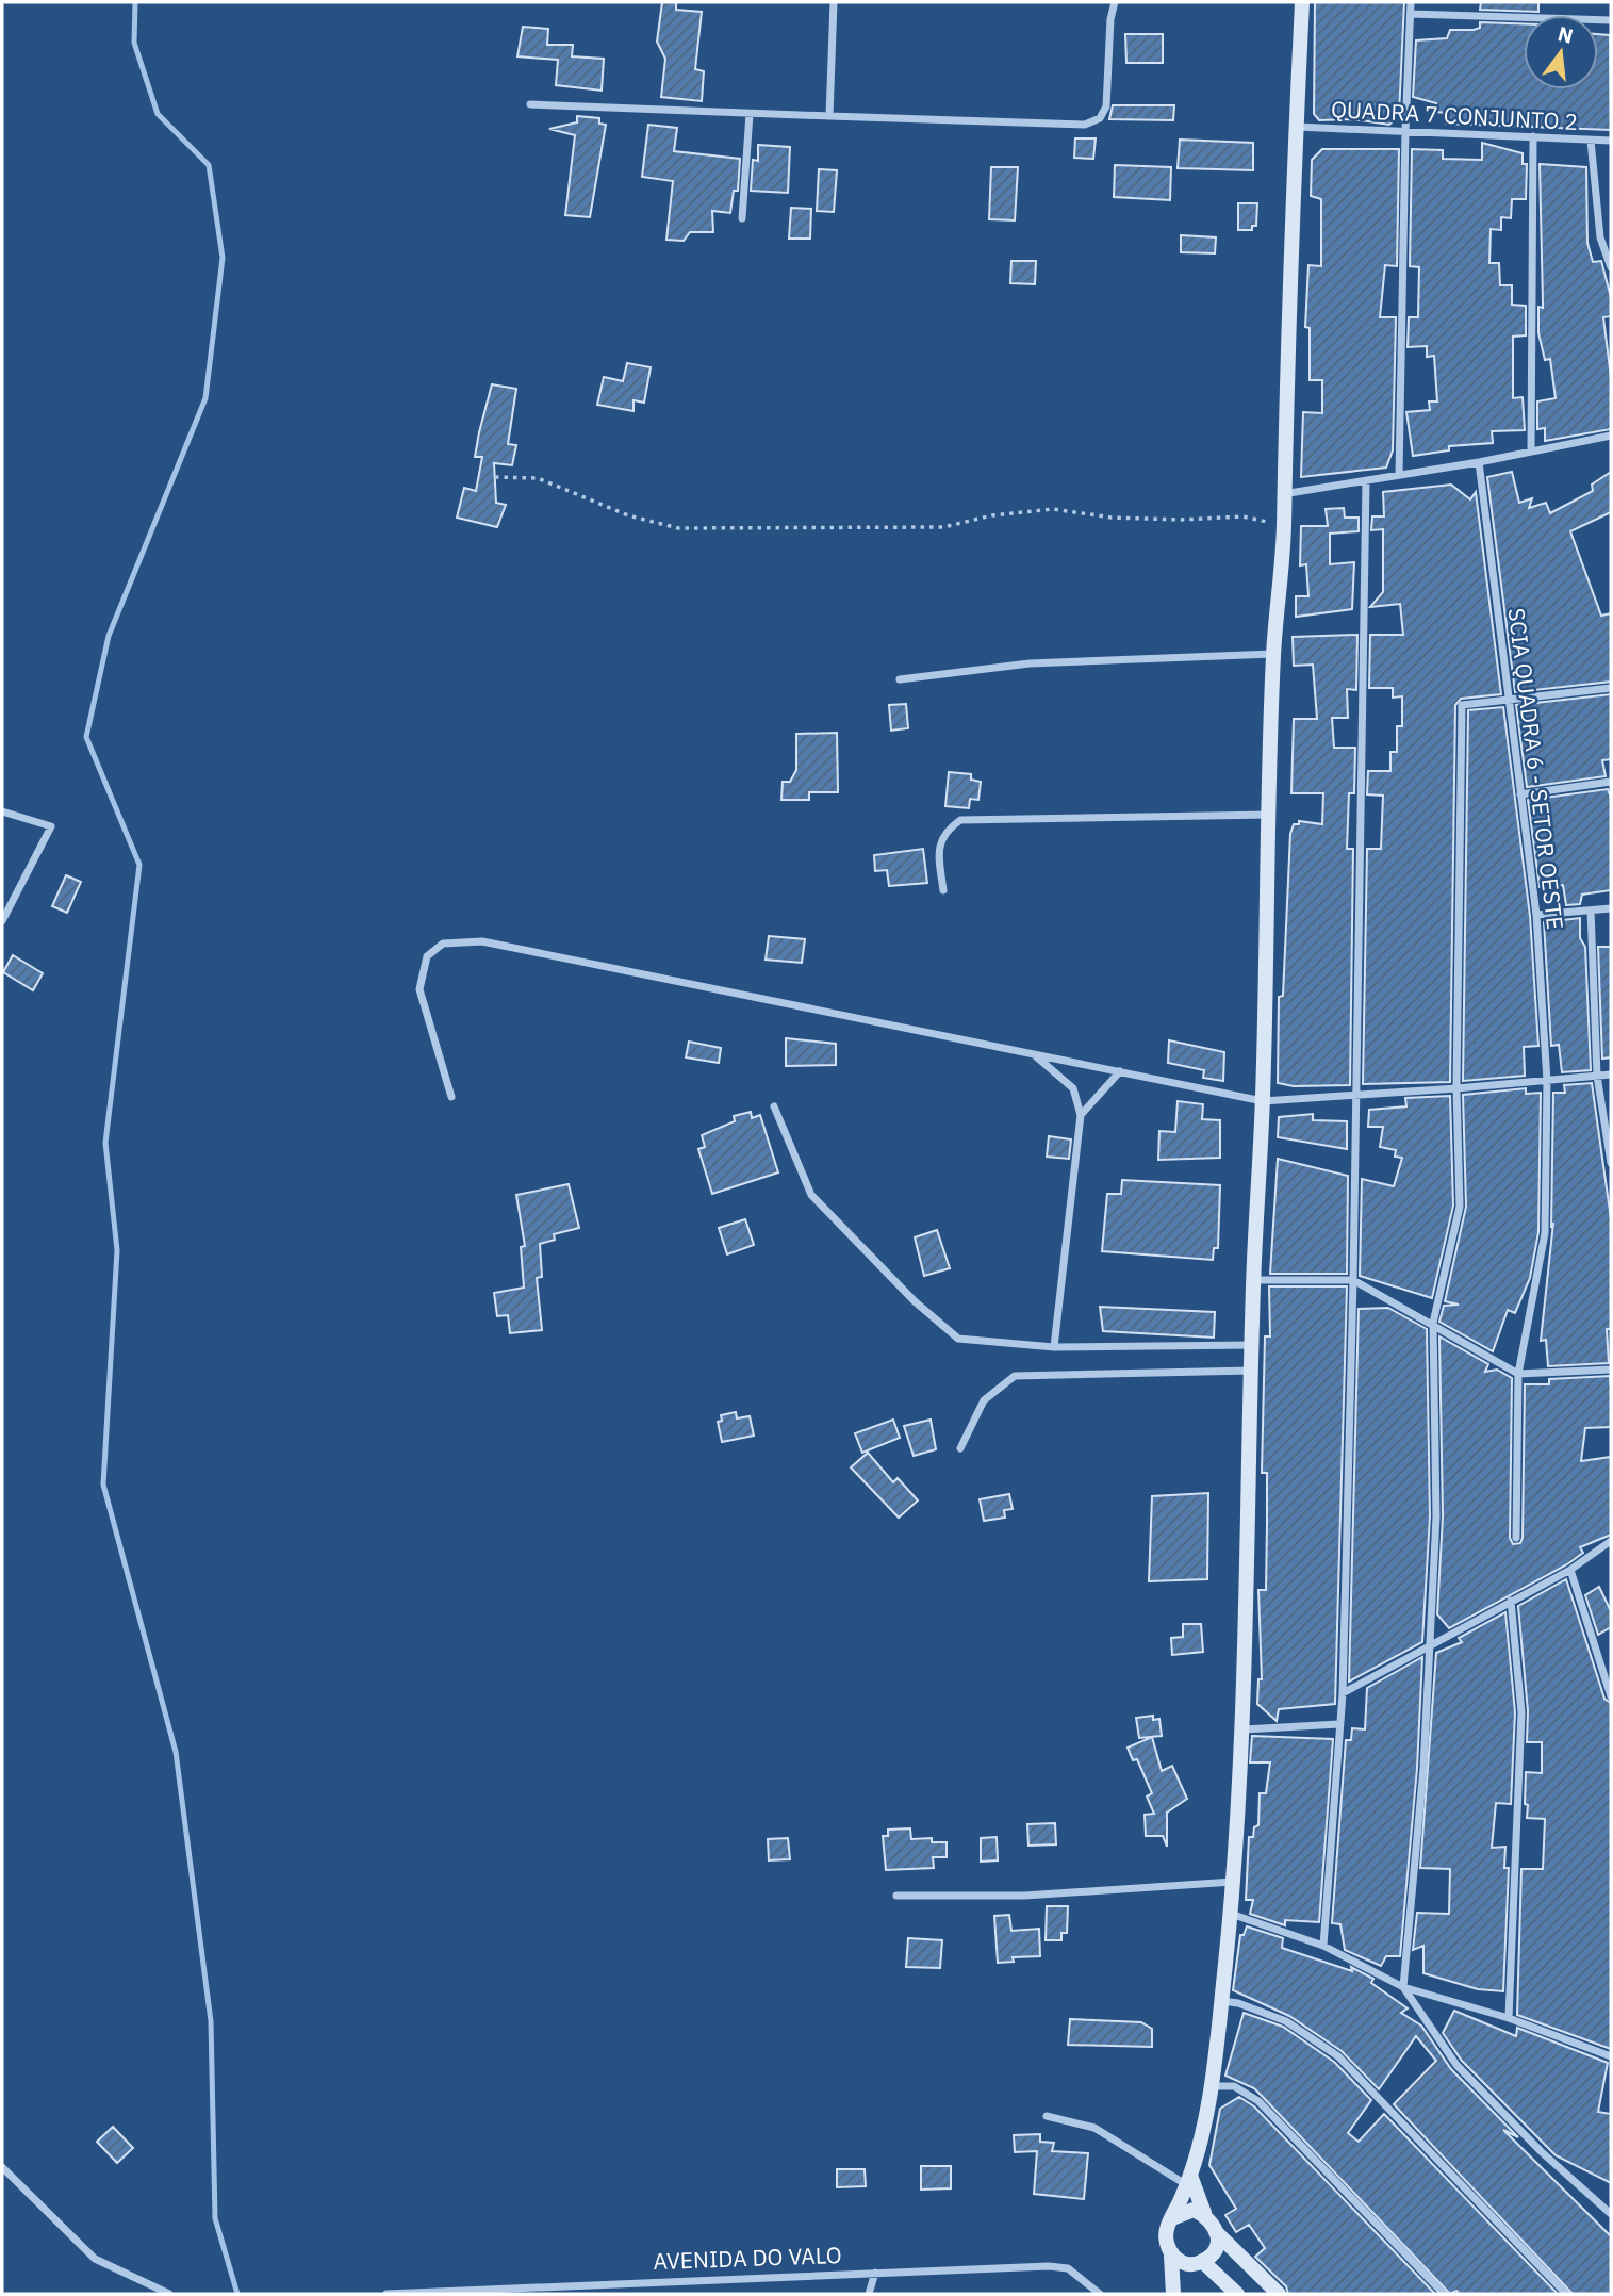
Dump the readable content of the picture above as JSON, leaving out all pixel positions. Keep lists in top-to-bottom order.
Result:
{
  "streets": {
    "street": ["QUADRA 7 CONJUNTO 2", "SCIA QUADRA 6 - SETOR OESTE", "AVENIDA DO VALO"]
  },
  "north": "top"
}
